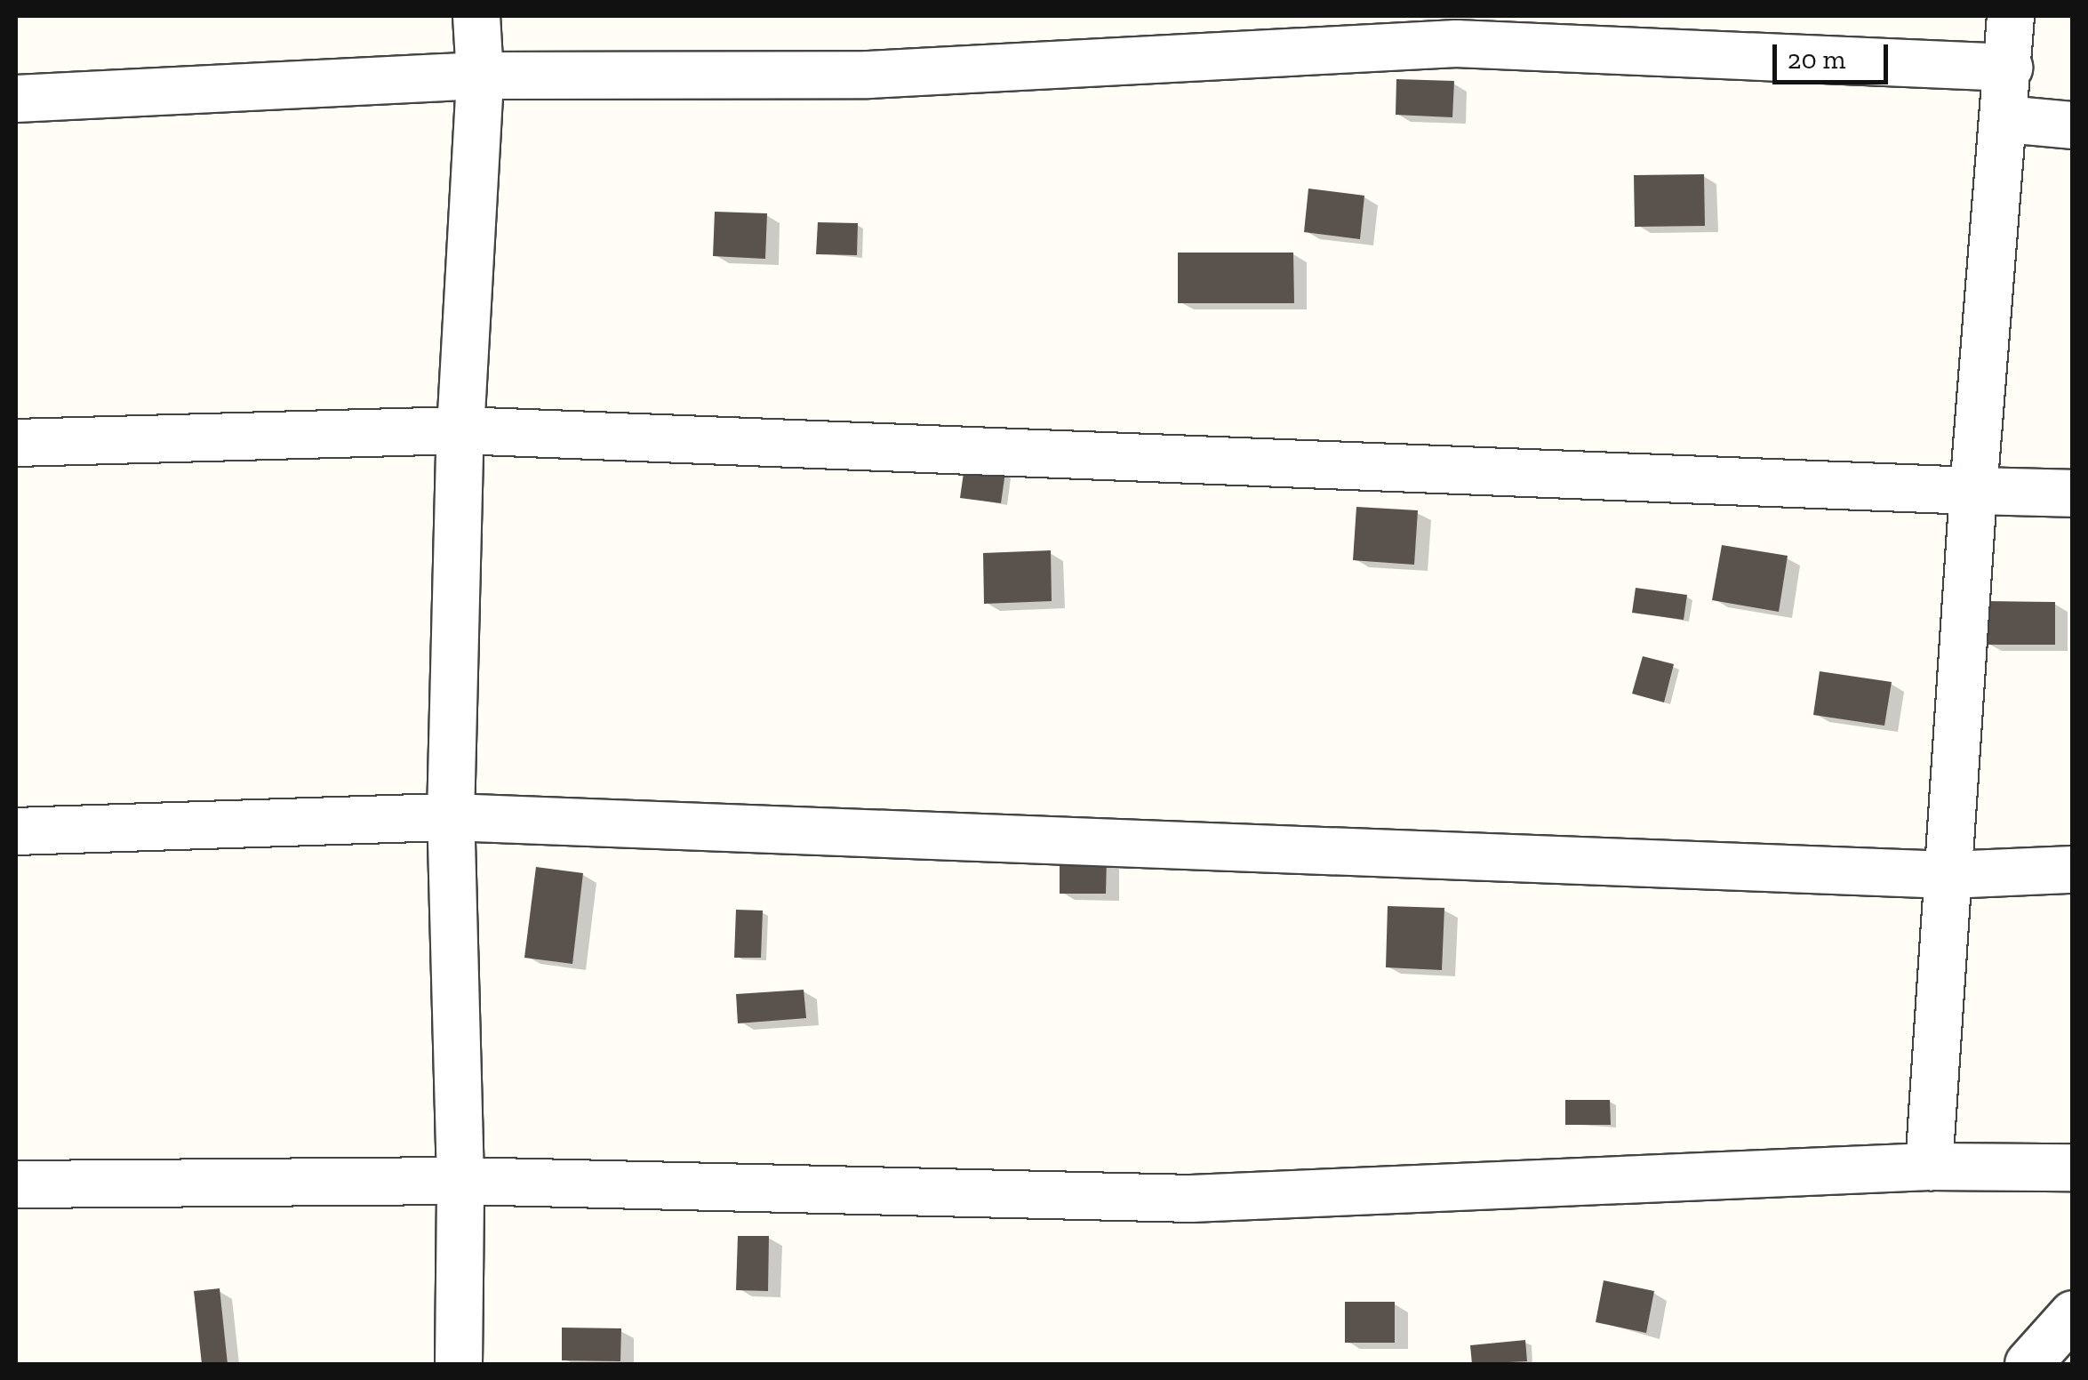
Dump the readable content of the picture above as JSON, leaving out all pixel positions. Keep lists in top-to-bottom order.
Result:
{
  "scale_bar": "20 m"
}
